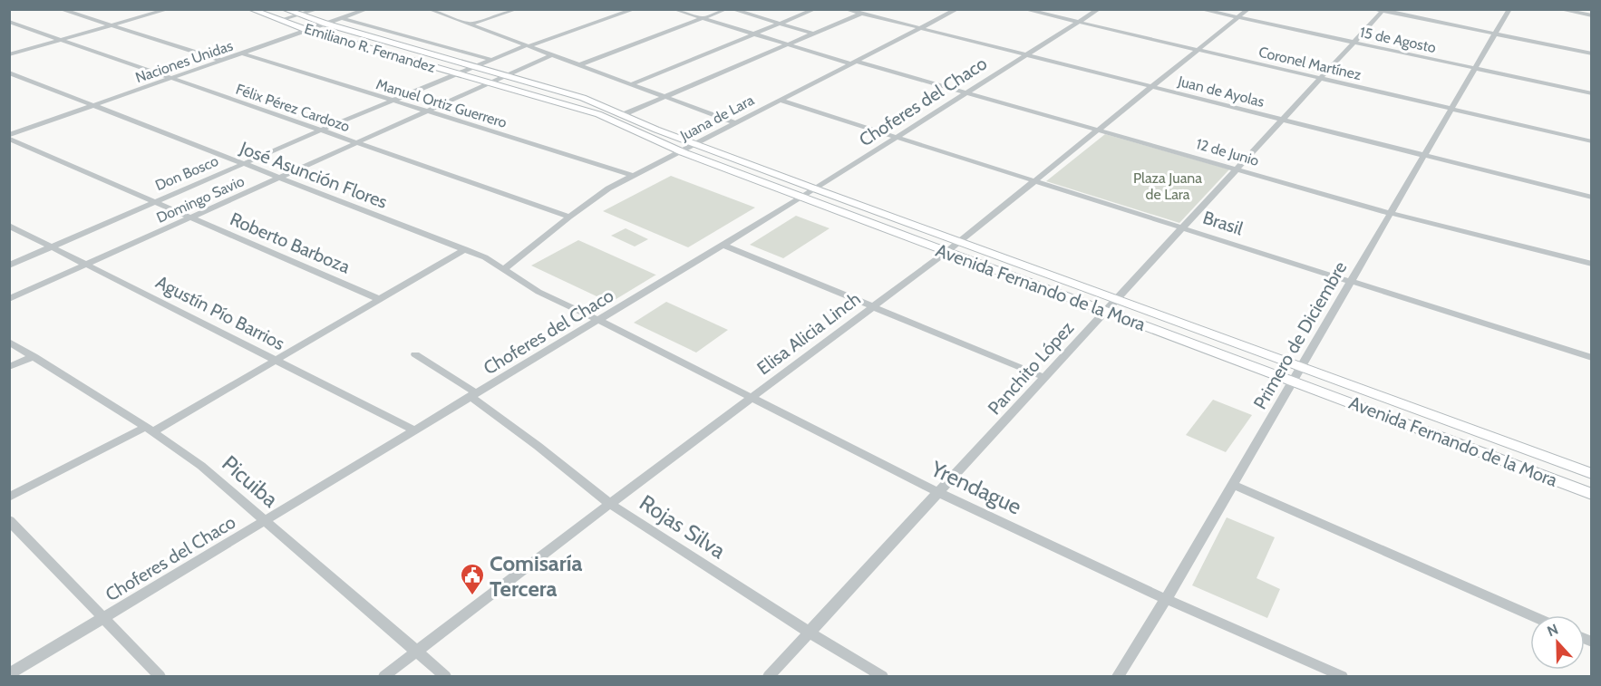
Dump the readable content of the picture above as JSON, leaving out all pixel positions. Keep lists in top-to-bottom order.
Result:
{
  "streets": {
    "main road": ["Emiliano R. Fernandez", "Avenida Fernando de la Mora"],
    "street": [
      "15 de Agosto",
      "Naciones Unidas",
      "Coronel Martínez",
      "Juan de Ayolas",
      "Choferes del Chaco",
      "Manuel Ortiz Guerrero",
      "Félix Pérez Cardozo",
      "Juana de Lara",
      "12 de Junio",
      "Don Bosco",
      "José Asunción Flores",
      "Domingo Savio",
      "Brasil",
      "Roberto Barboza",
      "Agustín Pío Barrios",
      "Elisa Alicia Linch",
      "Primero de Diciembre",
      "Panchito López",
      "Picuiba",
      "Yrendague",
      "Rojas Silva"
    ]
  },
  "crossings": [
    ["15 de Agosto", "Elisa Alicia Linch"],
    ["15 de Agosto", "Primero de Diciembre"],
    ["15 de Agosto", "Panchito López"],
    ["Emiliano R. Fernandez", "Naciones Unidas"],
    ["Emiliano R. Fernandez", "Don Bosco"],
    ["Emiliano R. Fernandez", "Domingo Savio"],
    ["Emiliano R. Fernandez", "Avenida Fernando de la Mora"],
    ["Naciones Unidas", "Manuel Ortiz Guerrero"],
    ["Naciones Unidas", "Félix Pérez Cardozo"],
    ["Naciones Unidas", "José Asunción Flores"],
    ["Naciones Unidas", "Roberto Barboza"],
    ["Naciones Unidas", "Avenida Fernando de la Mora"],
    ["Coronel Martínez", "Choferes del Chaco"],
    ["Coronel Martínez", "Elisa Alicia Linch"],
    ["Coronel Martínez", "Primero de Diciembre"],
    ["Coronel Martínez", "Panchito López"],
    ["Juan de Ayolas", "Choferes del Chaco"],
    ["Juan de Ayolas", "Juana de Lara"],
    ["Juan de Ayolas", "Elisa Alicia Linch"],
    ["Juan de Ayolas", "Primero de Diciembre"],
    ["Juan de Ayolas", "Panchito López"],
    ["Choferes del Chaco", "12 de Junio"],
    ["Choferes del Chaco", "José Asunción Flores"],
    ["Choferes del Chaco", "Brasil"],
    ["Choferes del Chaco", "Avenida Fernando de la Mora"],
    ["Choferes del Chaco", "Agustín Pío Barrios"],
    ["Choferes del Chaco", "Picuiba"],
    ["Choferes del Chaco", "Yrendague"],
    ["Choferes del Chaco", "Rojas Silva"],
    ["Manuel Ortiz Guerrero", "Juana de Lara"],
    ["Manuel Ortiz Guerrero", "Don Bosco"],
    ["Manuel Ortiz Guerrero", "Domingo Savio"],
    ["Félix Pérez Cardozo", "Juana de Lara"],
    ["Félix Pérez Cardozo", "Don Bosco"],
    ["Félix Pérez Cardozo", "Domingo Savio"],
    ["Juana de Lara", "12 de Junio"],
    ["Juana de Lara", "José Asunción Flores"],
    ["Juana de Lara", "Brasil"],
    ["Juana de Lara", "Avenida Fernando de la Mora"],
    ["12 de Junio", "Elisa Alicia Linch"],
    ["12 de Junio", "Primero de Diciembre"],
    ["12 de Junio", "Panchito López"],
    ["Don Bosco", "José Asunción Flores"],
    ["Don Bosco", "Roberto Barboza"],
    ["Don Bosco", "Avenida Fernando de la Mora"],
    ["Don Bosco", "Agustín Pío Barrios"],
    ["José Asunción Flores", "Domingo Savio"],
    ["José Asunción Flores", "Yrendague"],
    ["Domingo Savio", "Roberto Barboza"],
    ["Domingo Savio", "Avenida Fernando de la Mora"],
    ["Domingo Savio", "Agustín Pío Barrios"],
    ["Brasil", "Elisa Alicia Linch"],
    ["Brasil", "Primero de Diciembre"],
    ["Brasil", "Panchito López"],
    ["Avenida Fernando de la Mora", "Elisa Alicia Linch"],
    ["Avenida Fernando de la Mora", "Primero de Diciembre"],
    ["Avenida Fernando de la Mora", "Panchito López"],
    ["Elisa Alicia Linch", "Picuiba"],
    ["Elisa Alicia Linch", "Yrendague"],
    ["Elisa Alicia Linch", "Rojas Silva"],
    ["Primero de Diciembre", "Yrendague"],
    ["Panchito López", "Yrendague"],
    ["Panchito López", "Rojas Silva"]
  ],
  "parks": ["Plaza Juana de Lara"],
  "places": {
    "public building": ["Comisaría Tercera"]
  },
  "north": "top"
}
